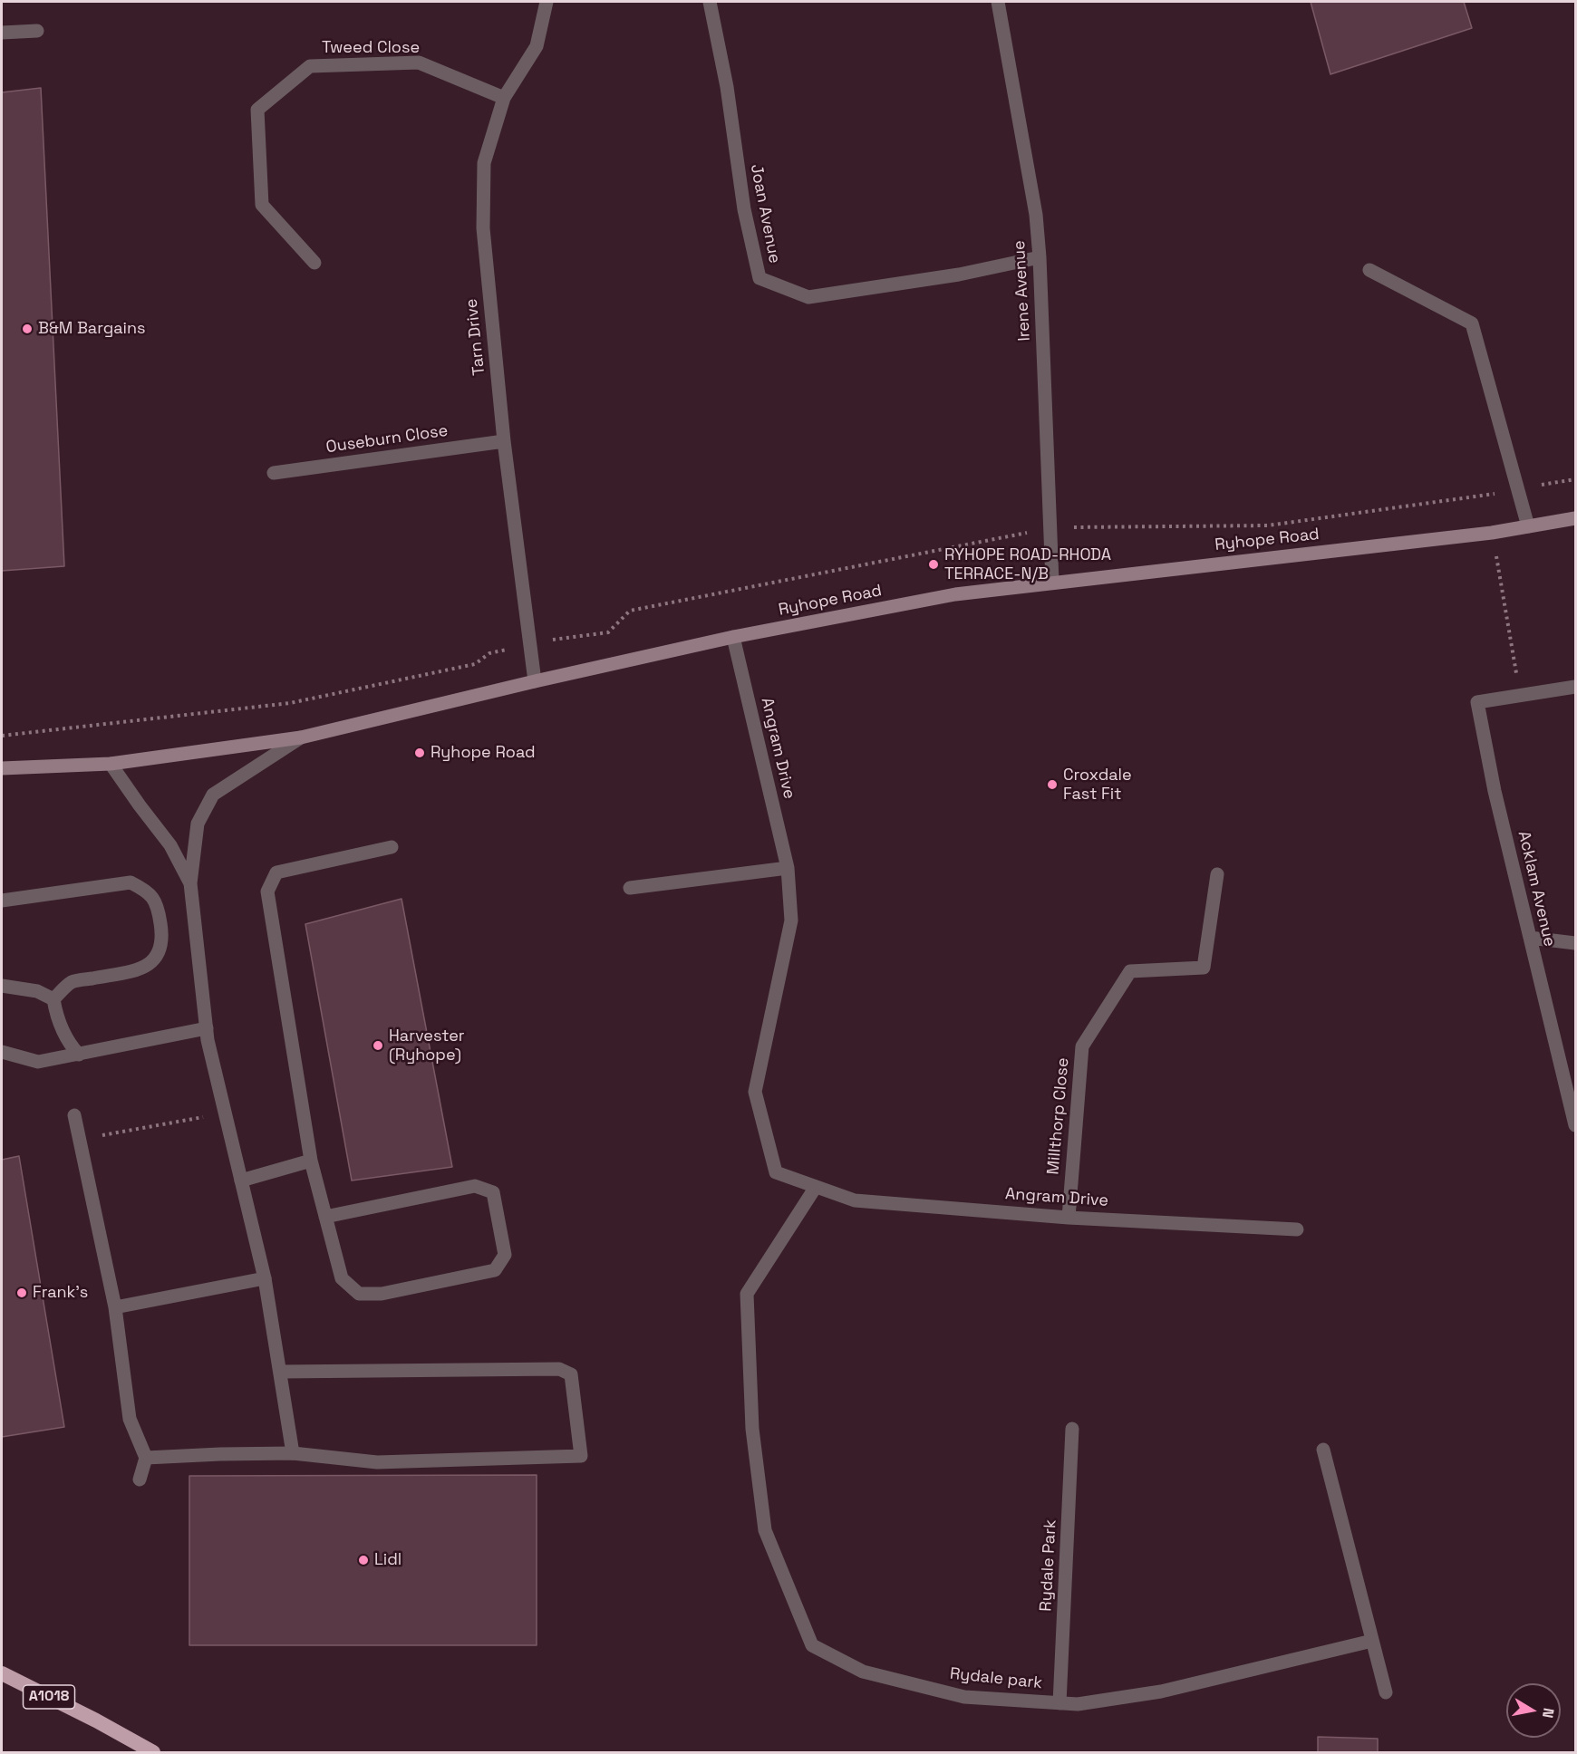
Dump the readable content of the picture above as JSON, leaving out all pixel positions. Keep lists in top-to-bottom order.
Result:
{
  "streets": {
    "highway": ["A1018"],
    "main road": ["Ryhope Road"],
    "street": [
      "Tweed Close",
      "Joan Avenue",
      "Irene Avenue",
      "Tarn Drive",
      "Ouseburn Close",
      "Angram Drive",
      "Acklam Avenue",
      "Millthorp Close",
      "Rydale Park",
      "Rydale park"
    ]
  },
  "crossings": [
    ["Tweed Close", "Tarn Drive"],
    ["Joan Avenue", "Irene Avenue"],
    ["Irene Avenue", "Ryhope Road"],
    ["Tarn Drive", "Ouseburn Close"],
    ["Tarn Drive", "Ryhope Road"],
    ["Ryhope Road", "Angram Drive"],
    ["Angram Drive", "Millthorp Close"],
    ["Angram Drive", "Rydale park"],
    ["Rydale Park", "Rydale park"]
  ],
  "places": [
    "B&M Bargains",
    "RYHOPE ROAD-RHODA TERRACE-N/B",
    "Ryhope Road",
    "Croxdale Fast Fit",
    "Harvester (Ryhope)",
    "Frank's",
    "Lidl"
  ],
  "north": "right"
}
